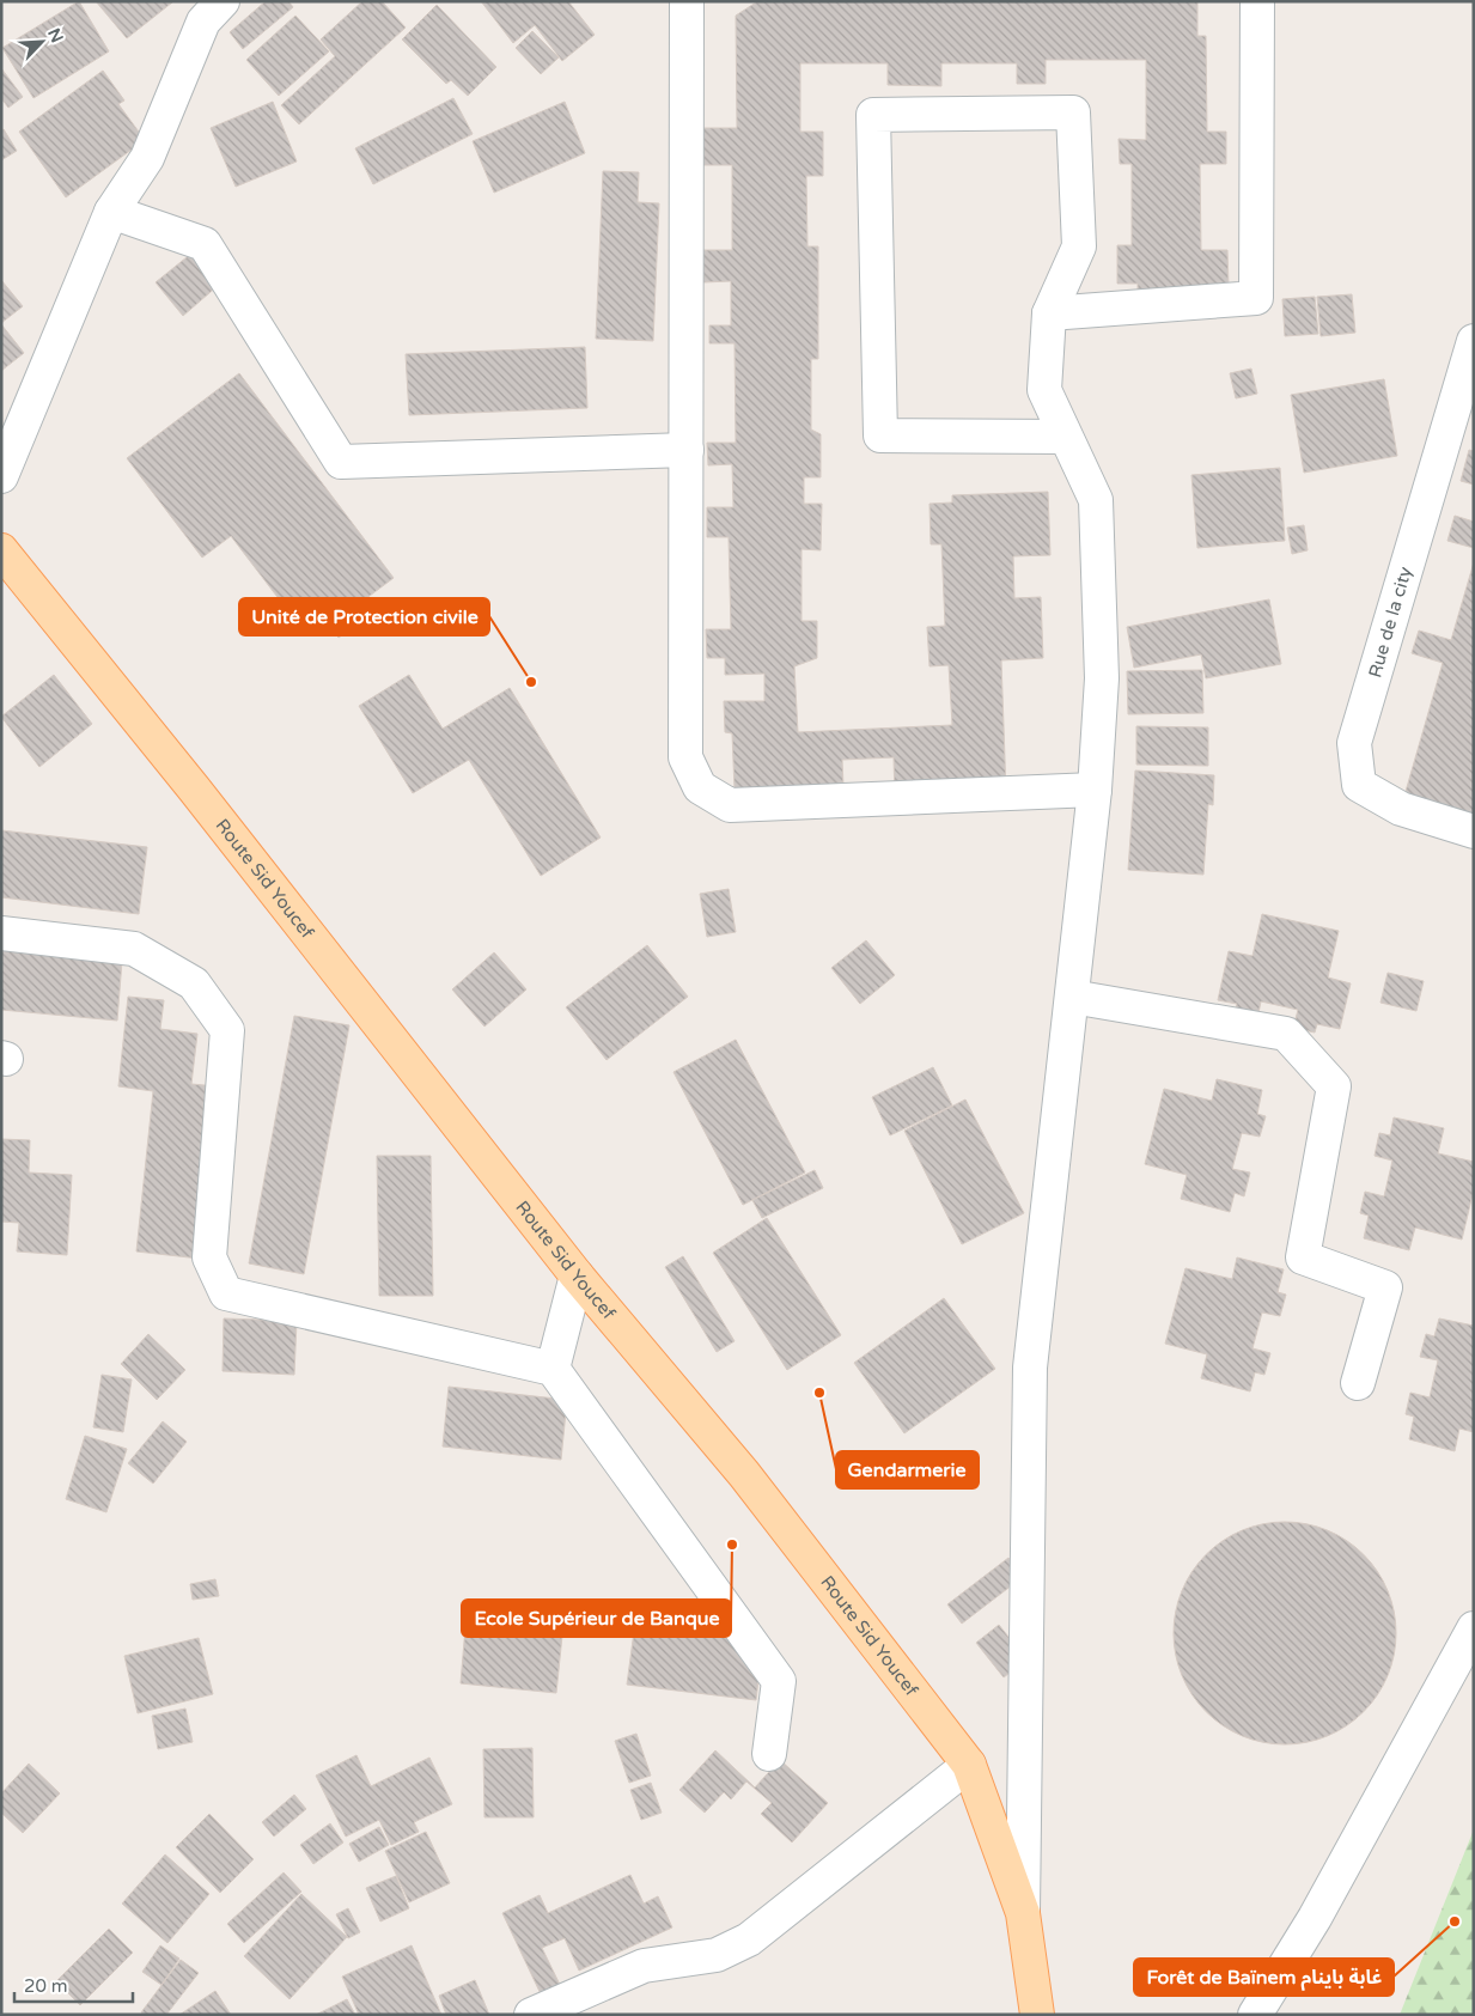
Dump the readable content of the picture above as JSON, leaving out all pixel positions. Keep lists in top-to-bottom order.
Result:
{
  "streets": {
    "main road": ["Route Sid Youcef"],
    "street": ["Rue de la city"]
  },
  "places": [
    "Unité de Protection civile",
    "Gendarmerie",
    "Ecole Supérieur de Banque",
    "Forêt de Baïnem غابة باينام"
  ],
  "scale_bar": "20 m",
  "north": "top right"
}
